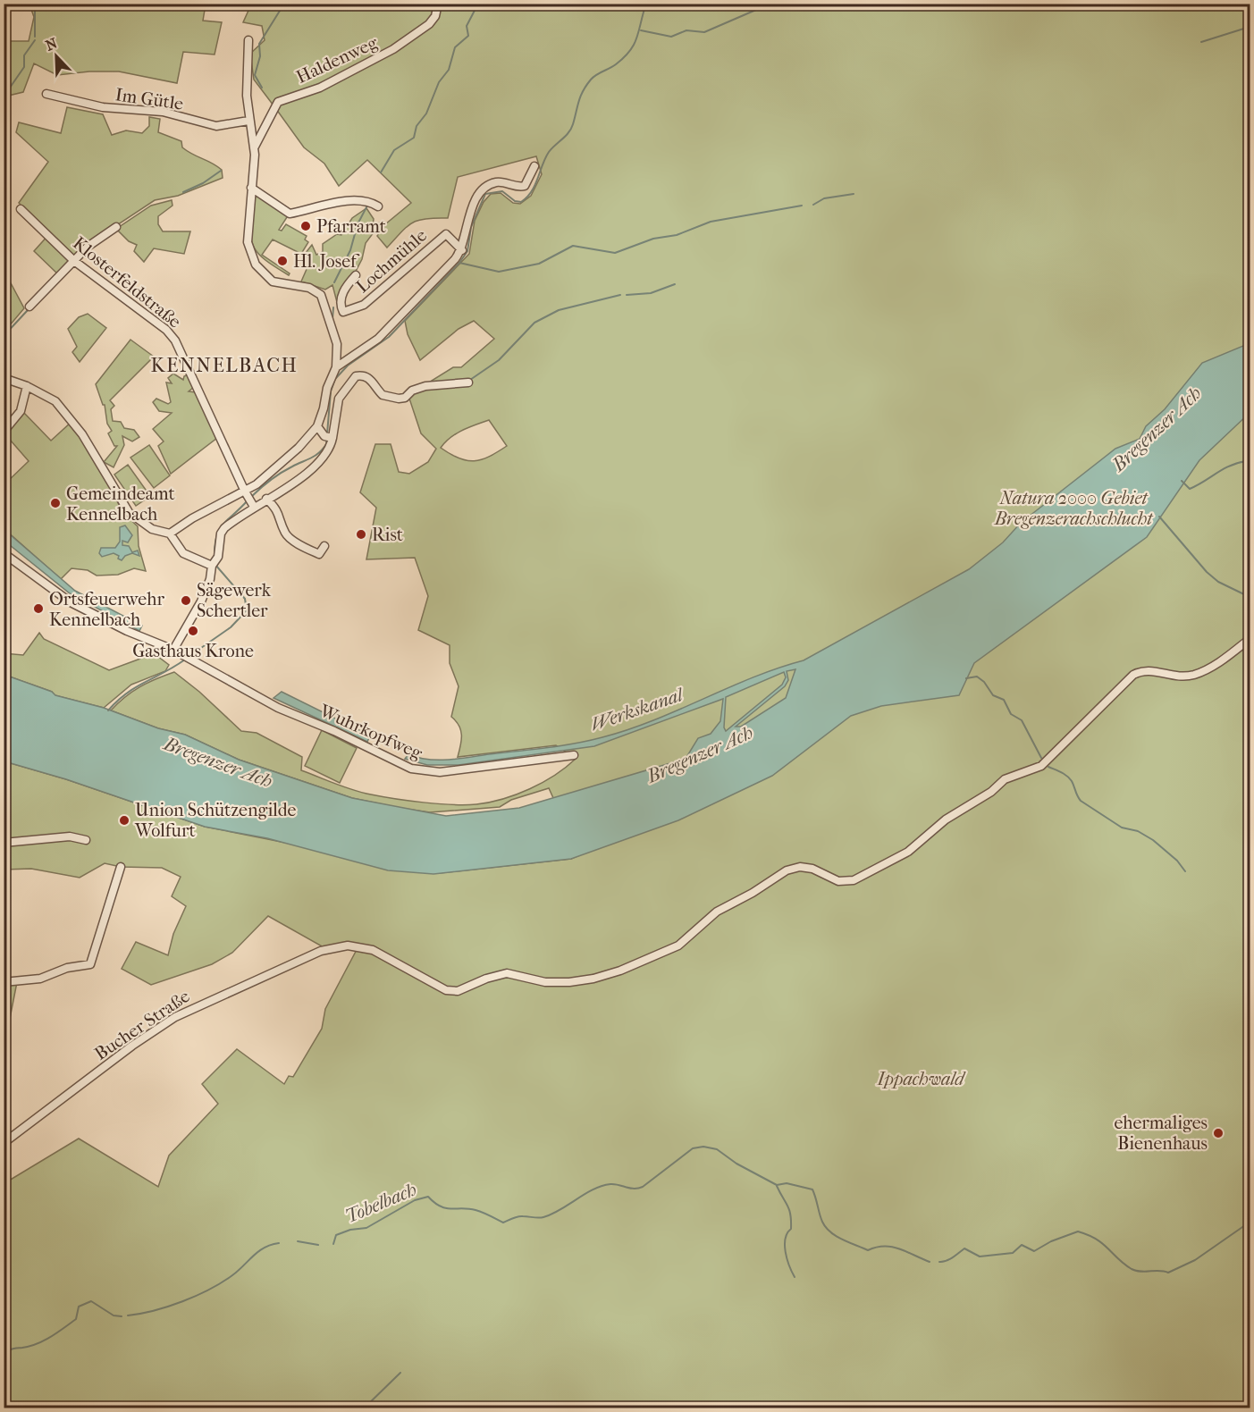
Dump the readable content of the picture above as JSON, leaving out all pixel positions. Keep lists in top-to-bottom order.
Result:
{
  "streets": {
    "street": [
      "Haldenweg",
      "Im Gütle",
      "Lochmühle",
      "Klosterfeldstraße",
      "Wuhrkopfweg",
      "Bucher Straße"
    ]
  },
  "districts": ["KENNELBACH"],
  "water": ["Bregenzer Ach", "Werkskanal", "Tobelbach"],
  "parks": ["Natura 2000 Gebiet Bregenzerachschlucht", "Ippachwald"],
  "places": [
    "Pfarramt",
    "Hl. Josef",
    "Gemeindeamt Kennelbach",
    "Rist",
    "Sägewerk Schertler",
    "Ortsfeuerwehr Kennelbach",
    "Gasthaus Krone",
    "Union Schützengilde Wolfurt",
    "ehermaliges Bienenhaus"
  ],
  "north": "top left"
}
